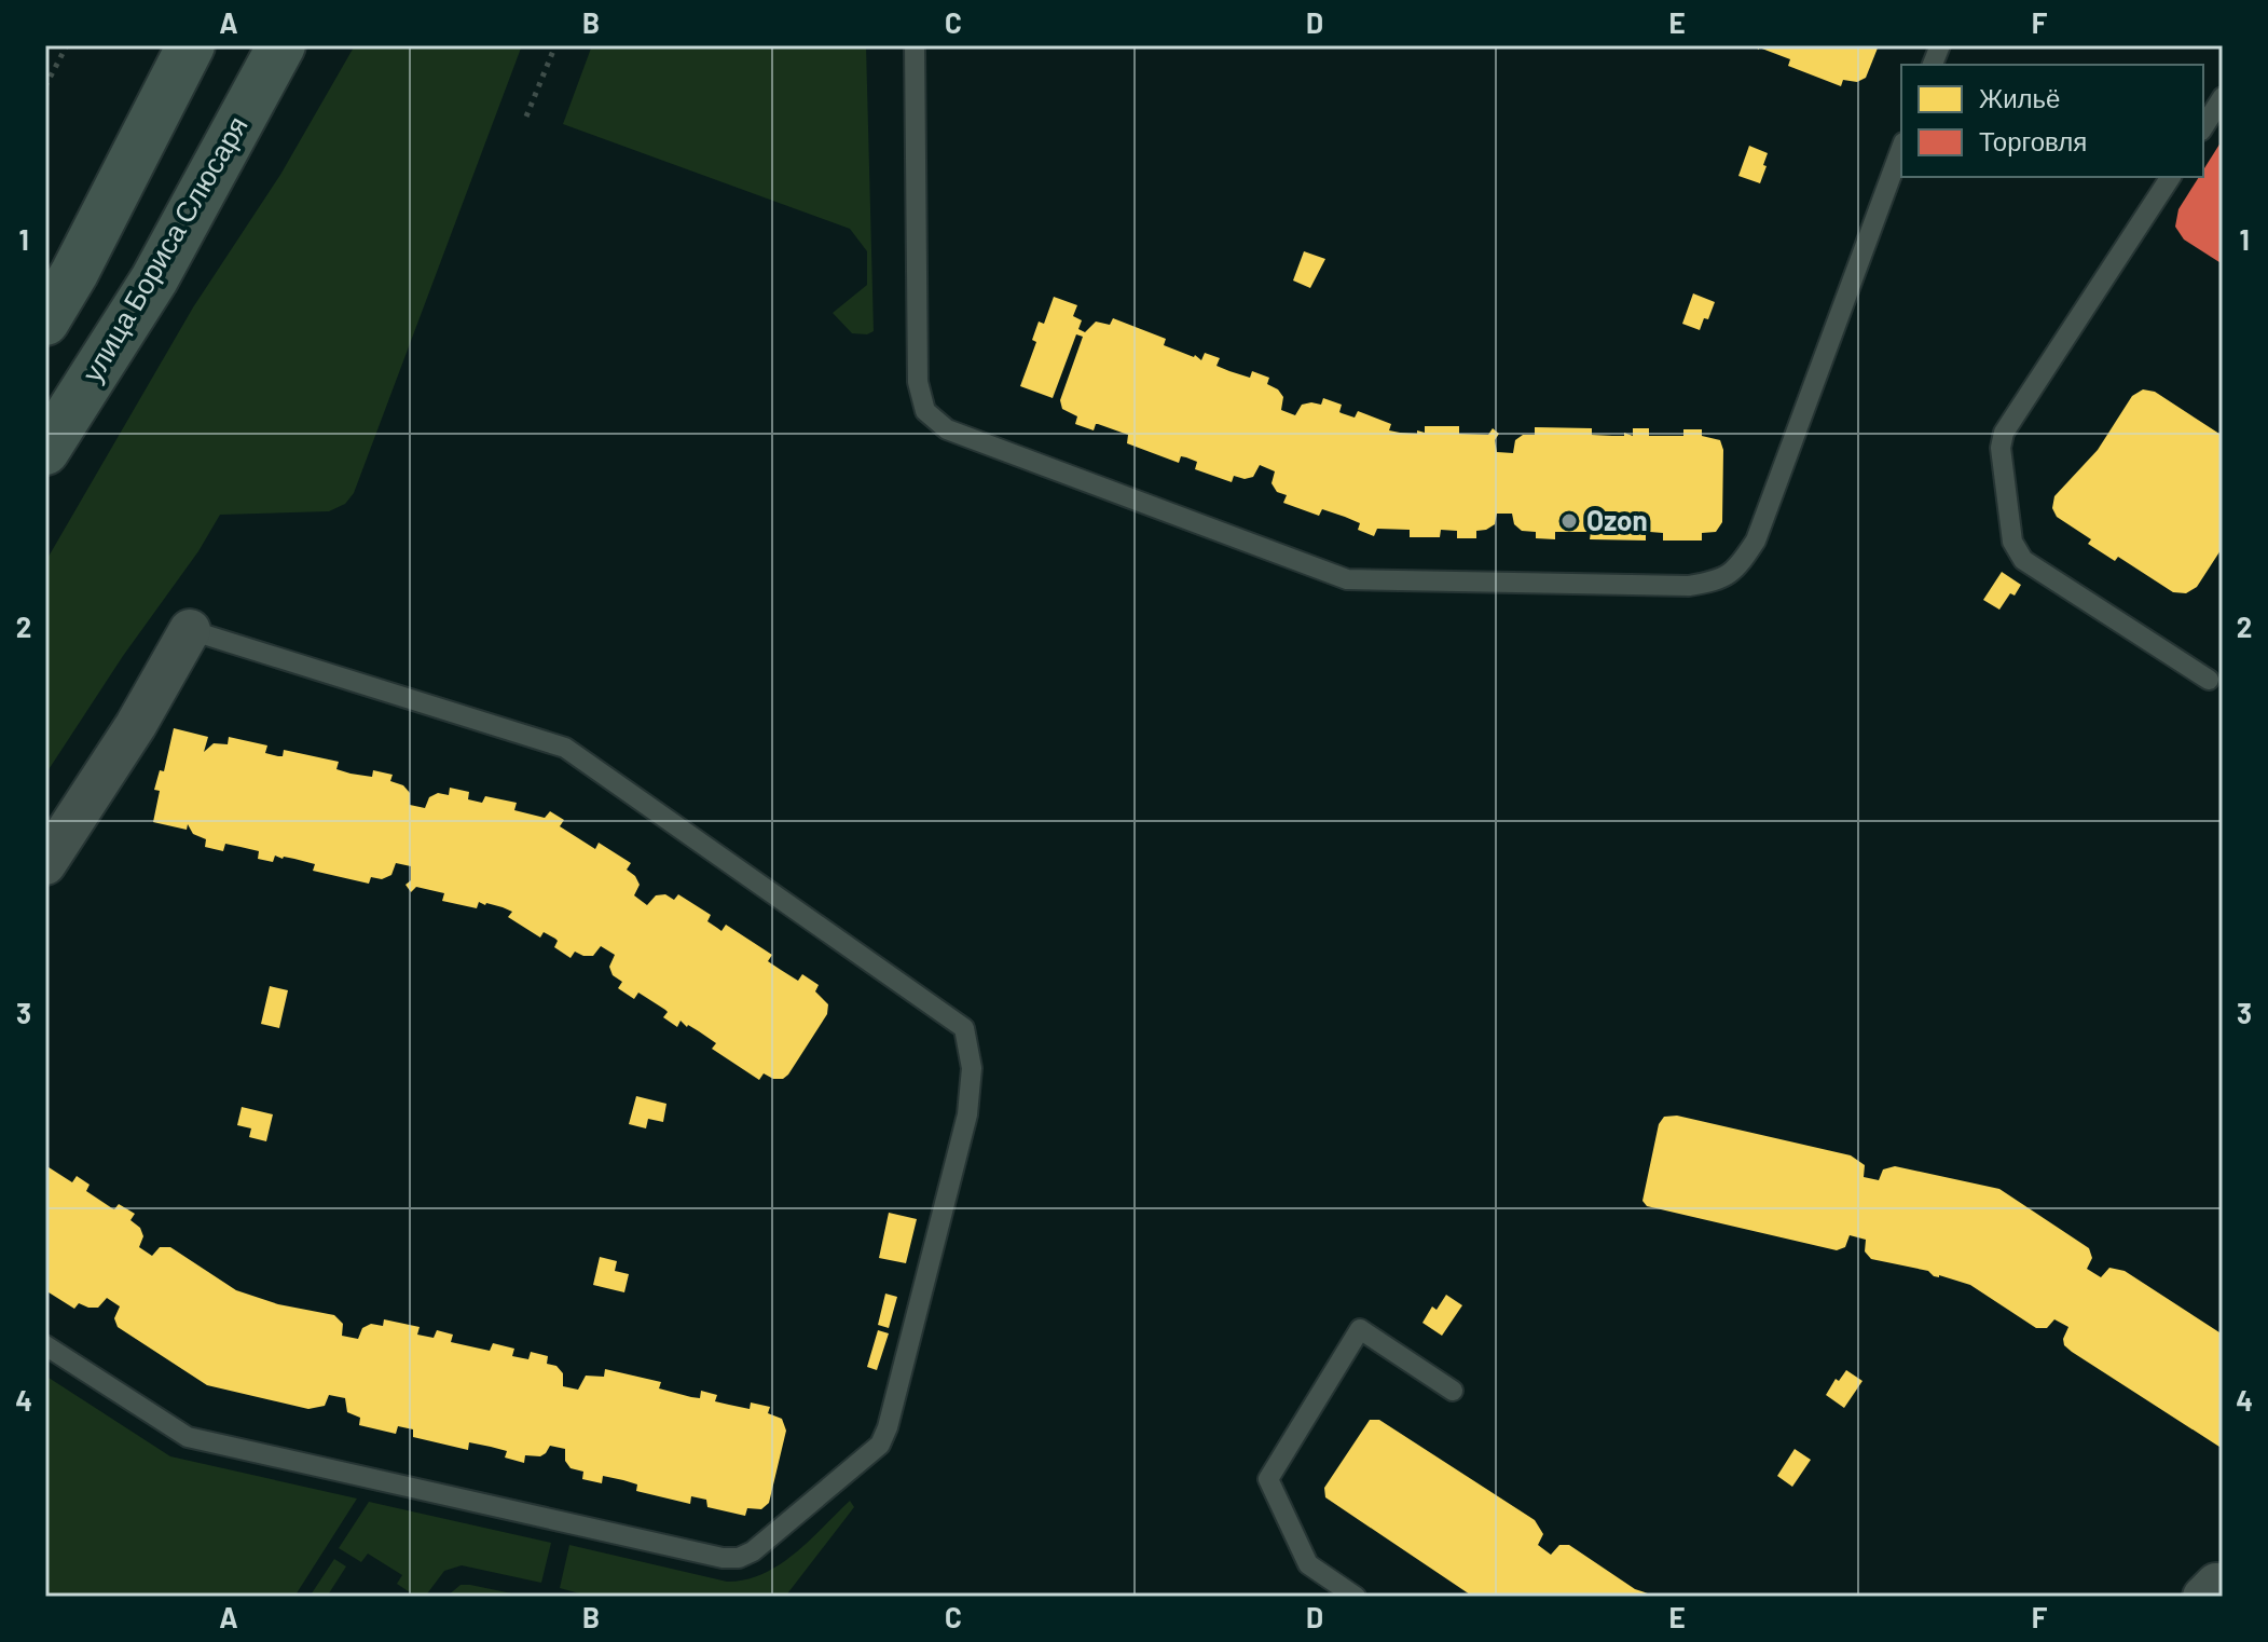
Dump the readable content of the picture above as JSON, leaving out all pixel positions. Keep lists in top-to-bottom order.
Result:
{
  "streets": {
    "main road": ["улица Бориса Слюсаря"]
  },
  "places": ["Ozon"],
  "legend": ["Жильё", "Торговля"],
  "grid": {
    "columns": [
      "A",
      "B",
      "C",
      "D",
      "E",
      "F"
    ],
    "rows": [
      "1",
      "2",
      "3",
      "4"
    ]
  }
}
